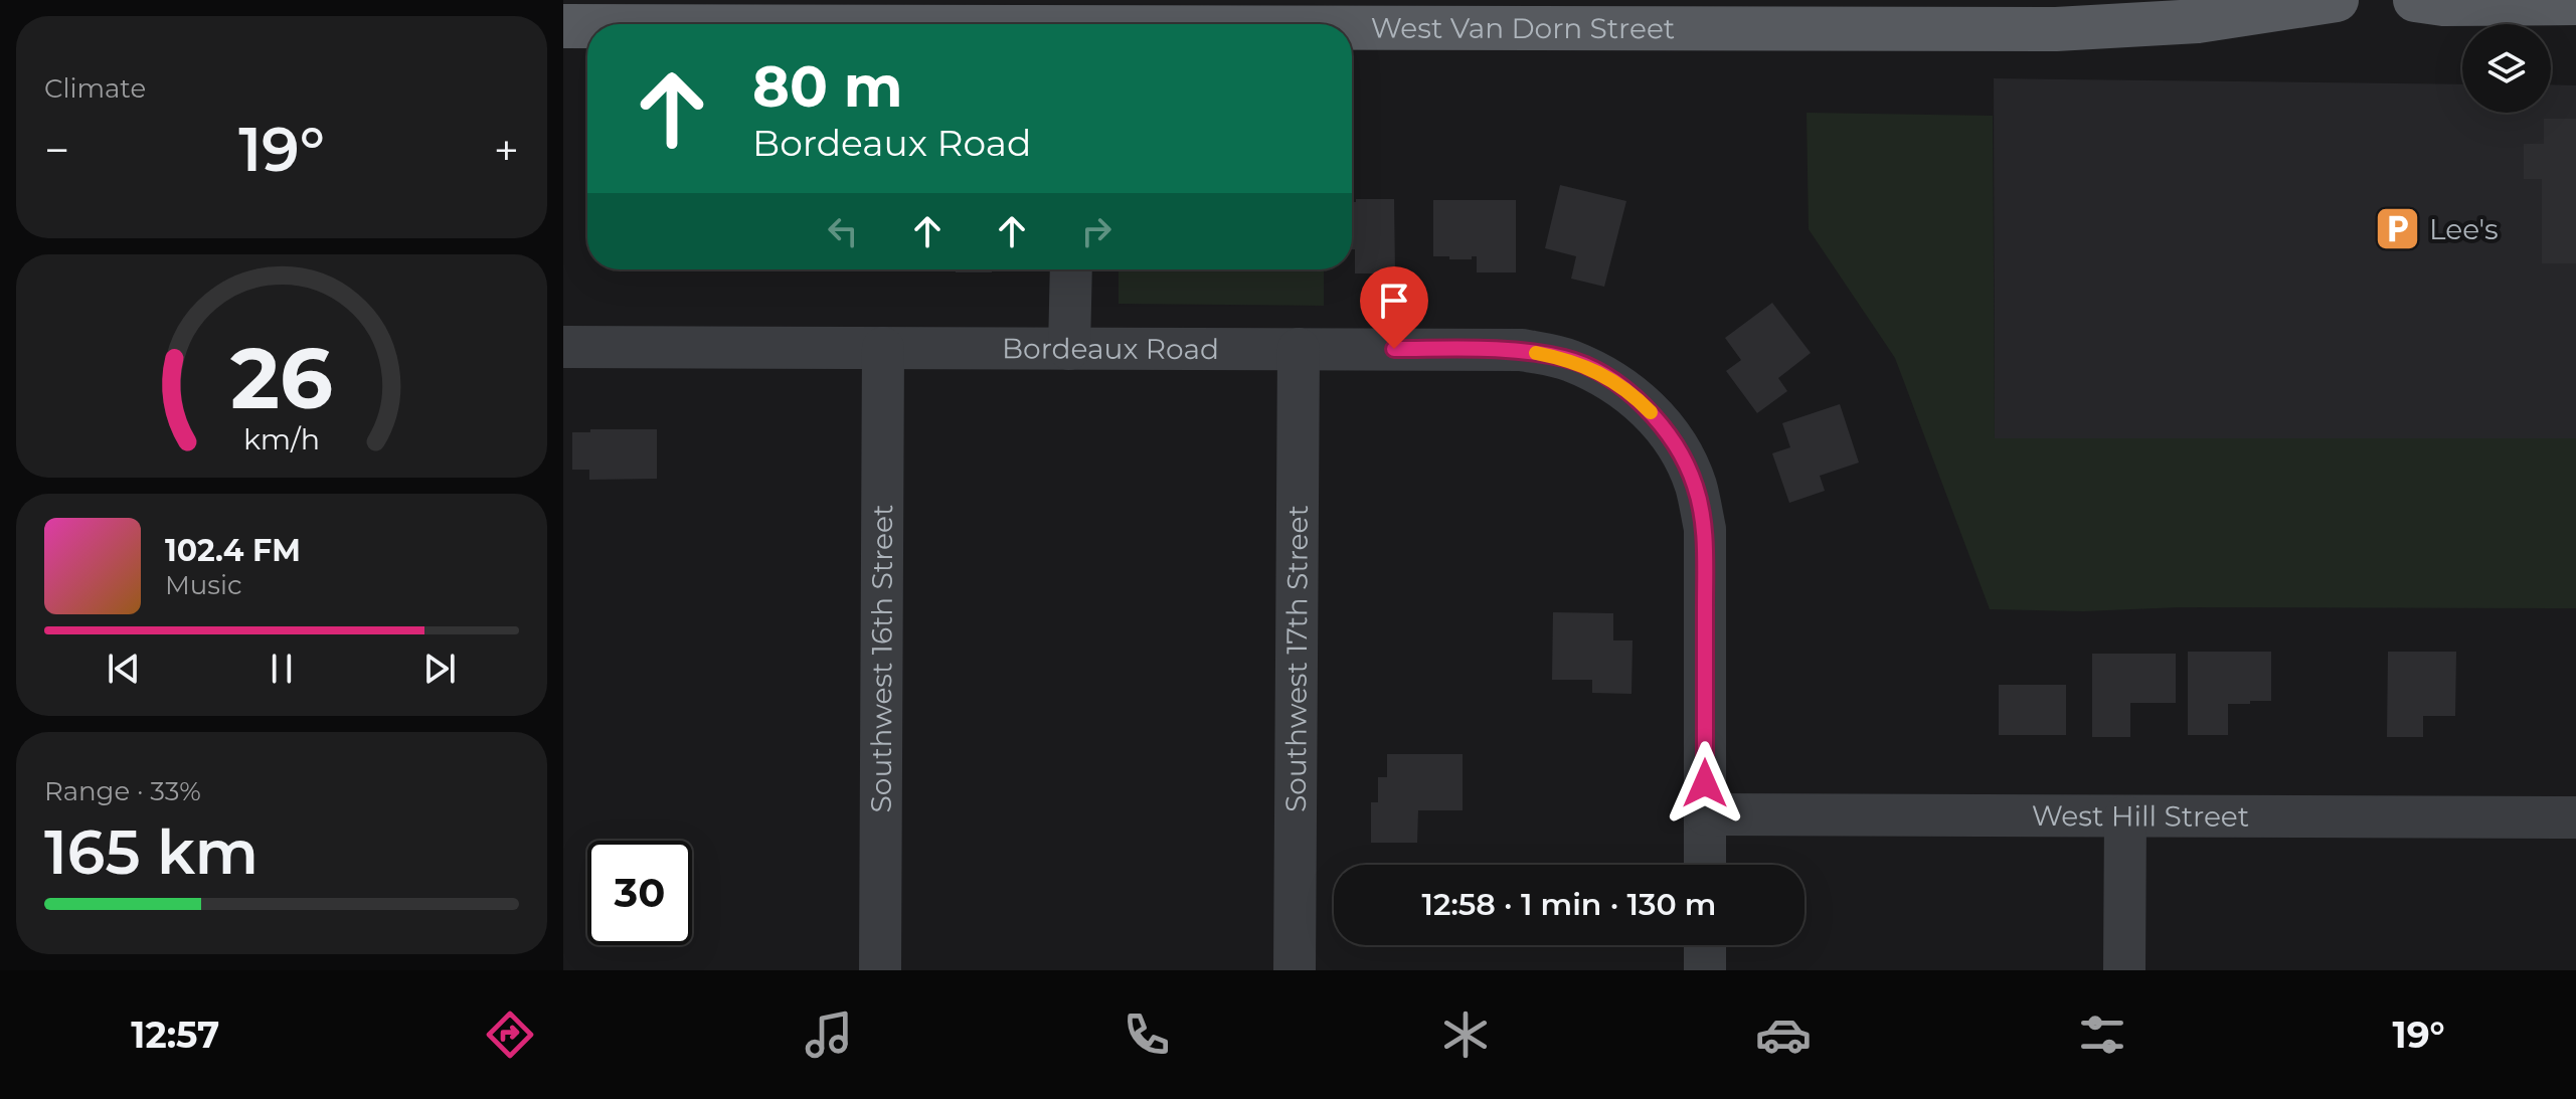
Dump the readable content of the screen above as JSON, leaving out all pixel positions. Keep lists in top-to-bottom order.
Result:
{
  "streets": {
    "main road": ["West Van Dorn Street"],
    "street": [
      "Bordeaux Road",
      "Southwest 16th Street",
      "Southwest 17th Street",
      "West Hill Street"
    ]
  },
  "crossings": [
    ["Bordeaux Road", "Southwest 16th Street"],
    ["Bordeaux Road", "Southwest 17th Street"],
    ["Bordeaux Road", "West Hill Street"]
  ],
  "places": {
    "parking": ["Lee's"]
  },
  "page": {
    "tile": [
      "Climate",
      ["Range · 33%", "165 km"]
    ],
    "turn": ["80 m", "Bordeaux Road"],
    "heat": ["−", "19°", "+"],
    "song": ["102.4 FM", "Music"],
    "limit": "30",
    "trip": "12:58 · 1 min · 130 m",
    "tabs": ["12:57", "19°"],
    "gauge": ["26", "km/h"]
  }
}
